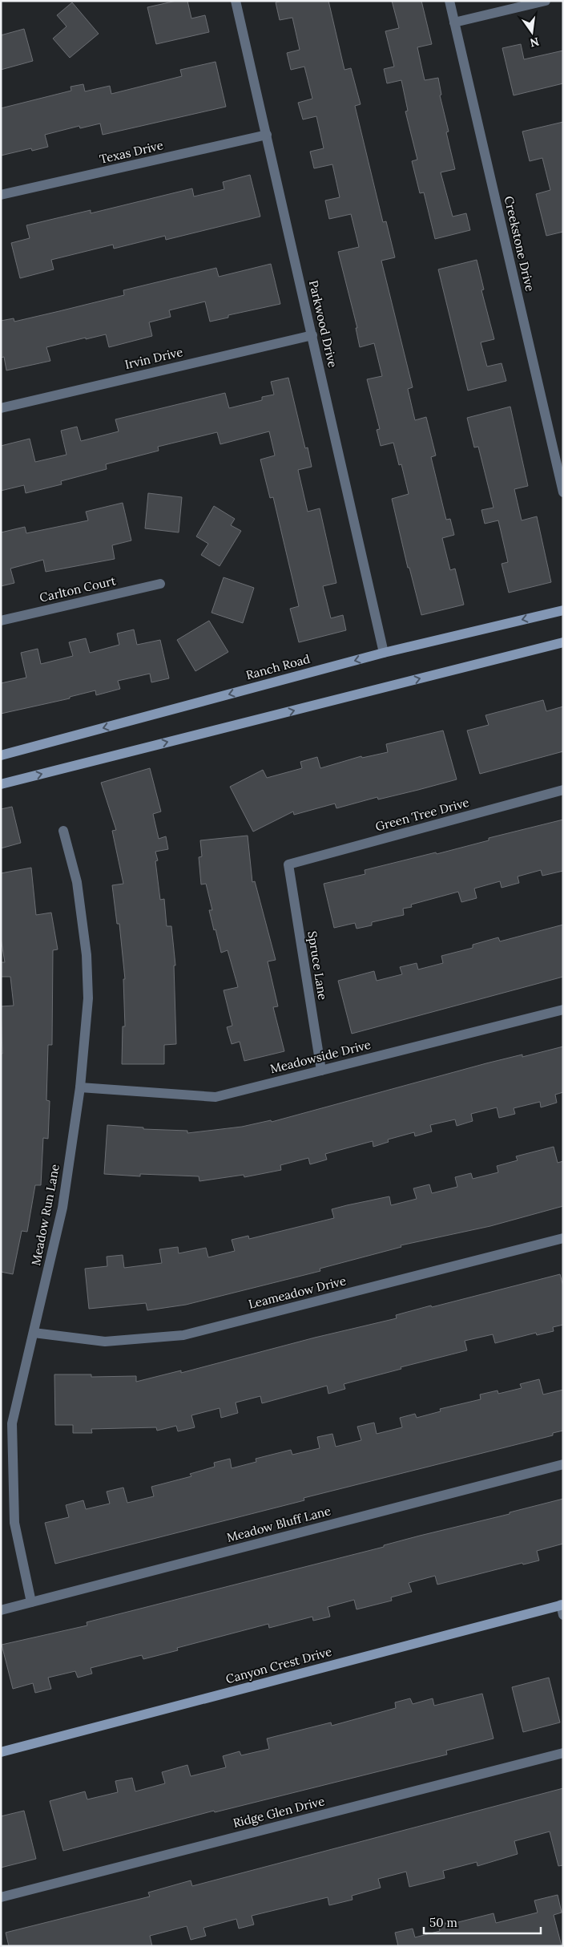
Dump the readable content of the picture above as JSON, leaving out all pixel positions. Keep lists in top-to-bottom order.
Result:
{
  "streets": {
    "main road": ["Ranch Road", "Canyon Crest Drive"],
    "street": [
      "Texas Drive",
      "Creekstone Drive",
      "Parkwood Drive",
      "Irvin Drive",
      "Carlton Court",
      "Green Tree Drive",
      "Spruce Lane",
      "Meadowside Drive",
      "Meadow Run Lane",
      "Leameadow Drive",
      "Meadow Bluff Lane",
      "Ridge Glen Drive"
    ]
  },
  "crossings": [
    ["Texas Drive", "Parkwood Drive"],
    ["Parkwood Drive", "Irvin Drive"],
    ["Parkwood Drive", "Ranch Road"],
    ["Green Tree Drive", "Spruce Lane"],
    ["Spruce Lane", "Meadowside Drive"],
    ["Meadowside Drive", "Meadow Run Lane"],
    ["Meadow Run Lane", "Leameadow Drive"],
    ["Meadow Run Lane", "Meadow Bluff Lane"]
  ],
  "scale_bar": "50 m",
  "north": "bottom"
}
